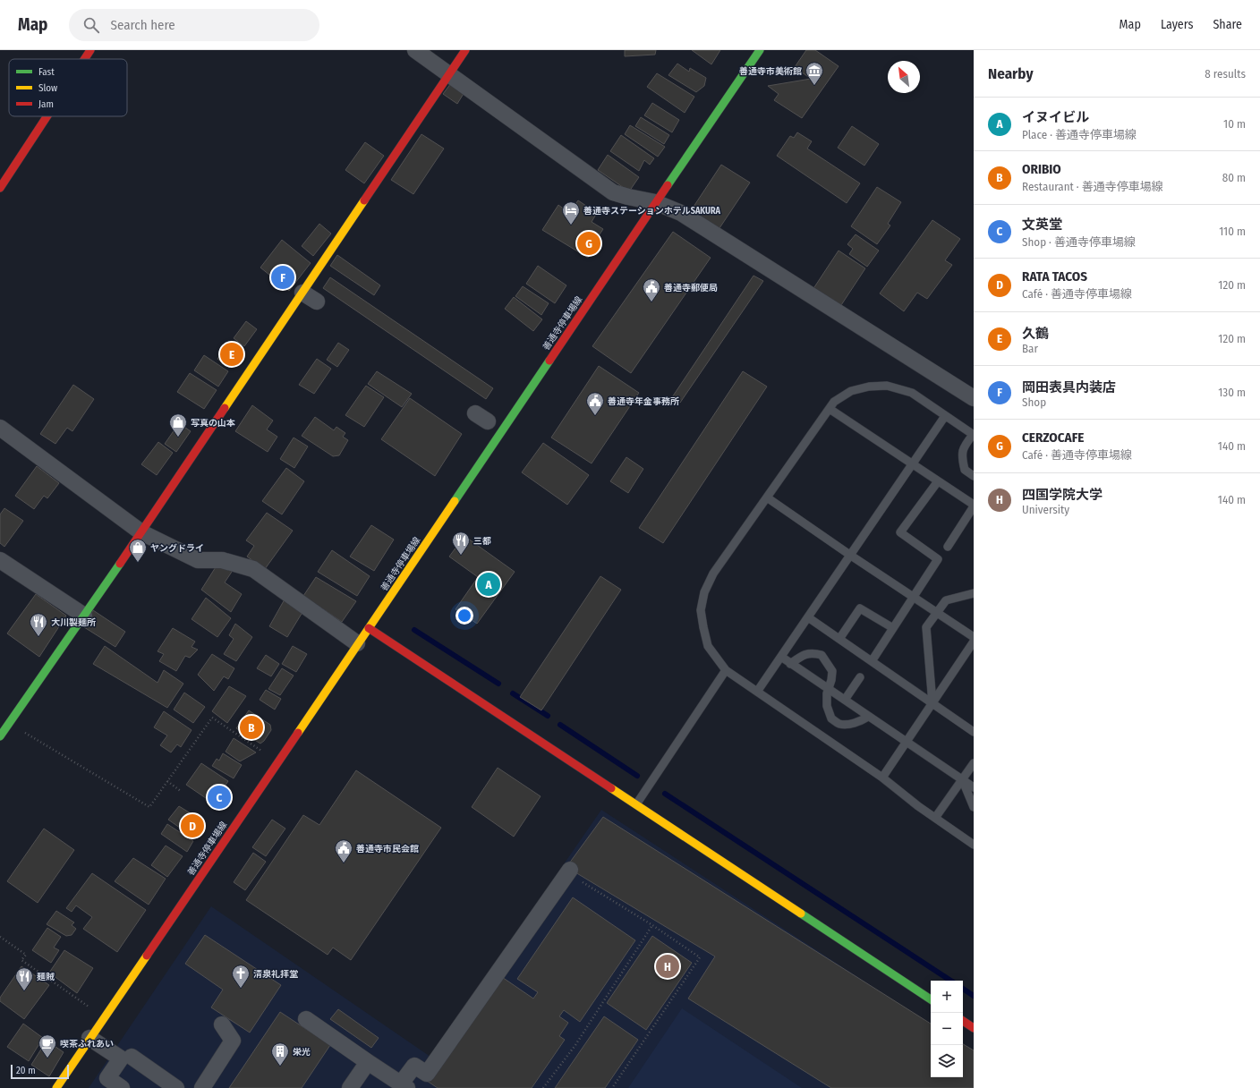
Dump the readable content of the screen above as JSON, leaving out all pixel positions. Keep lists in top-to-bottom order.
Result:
{
  "streets": {
    "street": ["善通寺停車場線"]
  },
  "places": {
    "museum": ["善通寺市美術館"],
    "hotel": ["善通寺ステーションホテルSAKURA"],
    "public building": ["善通寺郵便局", "善通寺年金事務所", "善通寺市民会館"],
    "shop": ["写真の山本", "ヤングドライ"],
    "restaurant": ["三都", "大川製麺所", "麺賊"],
    "church": ["清泉礼拝堂"],
    "cafe": ["喫茶ふれあい"],
    "building": ["栄光"]
  },
  "legend": ["Fast", "Slow", "Jam"],
  "scale_bar": "20 m",
  "north": "top left",
  "page": {
    "header": "Map",
    "search": "Search here",
    "nav": ["Map", "Layers", "Share"],
    "heading": ["Nearby", "8 results"],
    "list": [
      {
        "mark": "A",
        "name": "イヌイビル",
        "note": "Place · 善通寺停車場線",
        "value": "10 m"
      },
      {
        "mark": "B",
        "name": "ORIBIO",
        "note": "Restaurant · 善通寺停車場線",
        "value": "80 m"
      },
      {
        "mark": "C",
        "name": "文英堂",
        "note": "Shop · 善通寺停車場線",
        "value": "110 m"
      },
      {
        "mark": "D",
        "name": "RATA TACOS",
        "note": "Café · 善通寺停車場線",
        "value": "120 m"
      },
      {
        "mark": "E",
        "name": "久鶴",
        "note": "Bar",
        "value": "120 m"
      },
      {
        "mark": "F",
        "name": "岡田表具内装店",
        "note": "Shop",
        "value": "130 m"
      },
      {
        "mark": "G",
        "name": "CERZOCAFE",
        "note": "Café · 善通寺停車場線",
        "value": "140 m"
      },
      {
        "mark": "H",
        "name": "四国学院大学",
        "note": "University",
        "value": "140 m"
      }
    ],
    "pins": [
      "G",
      "F",
      "E",
      "A",
      "B",
      "C",
      "D",
      "H"
    ],
    "map_buttons": ["+", "−"],
    "scale": "20 m"
  }
}
